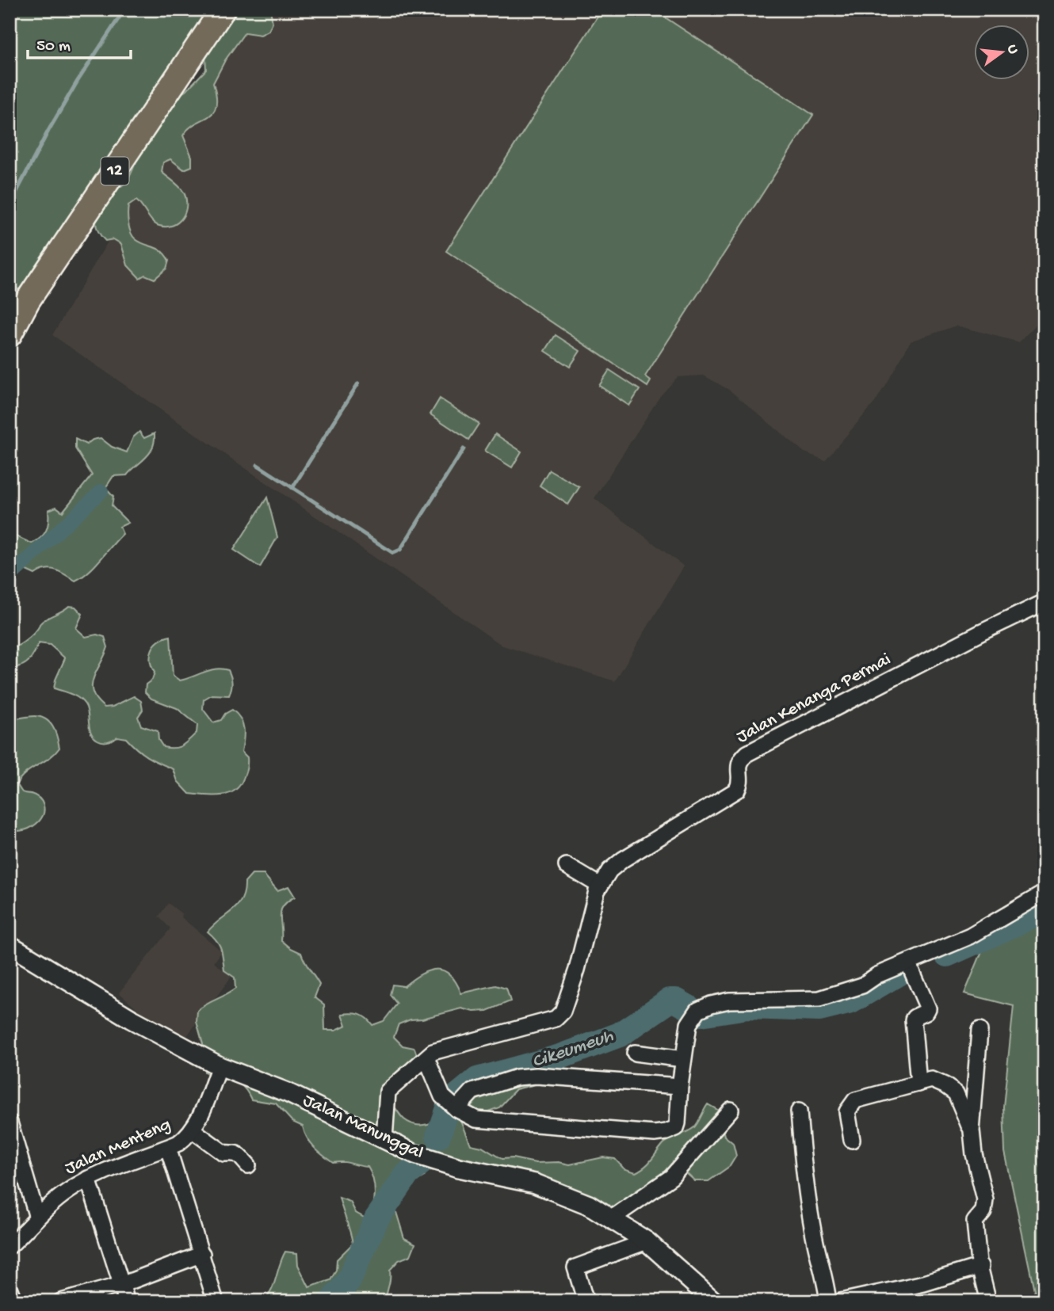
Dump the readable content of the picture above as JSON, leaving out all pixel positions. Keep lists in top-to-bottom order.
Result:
{
  "streets": {
    "main road": ["12"],
    "street": ["Jalan Kenanga Permai", "Jalan Manunggal", "Jalan Menteng"]
  },
  "crossings": [
    ["Jalan Kenanga Permai", "Jalan Manunggal"],
    ["Jalan Manunggal", "Jalan Menteng"]
  ],
  "water": ["Cikeumeuh"],
  "scale_bar": "50 m",
  "north": "right"
}
